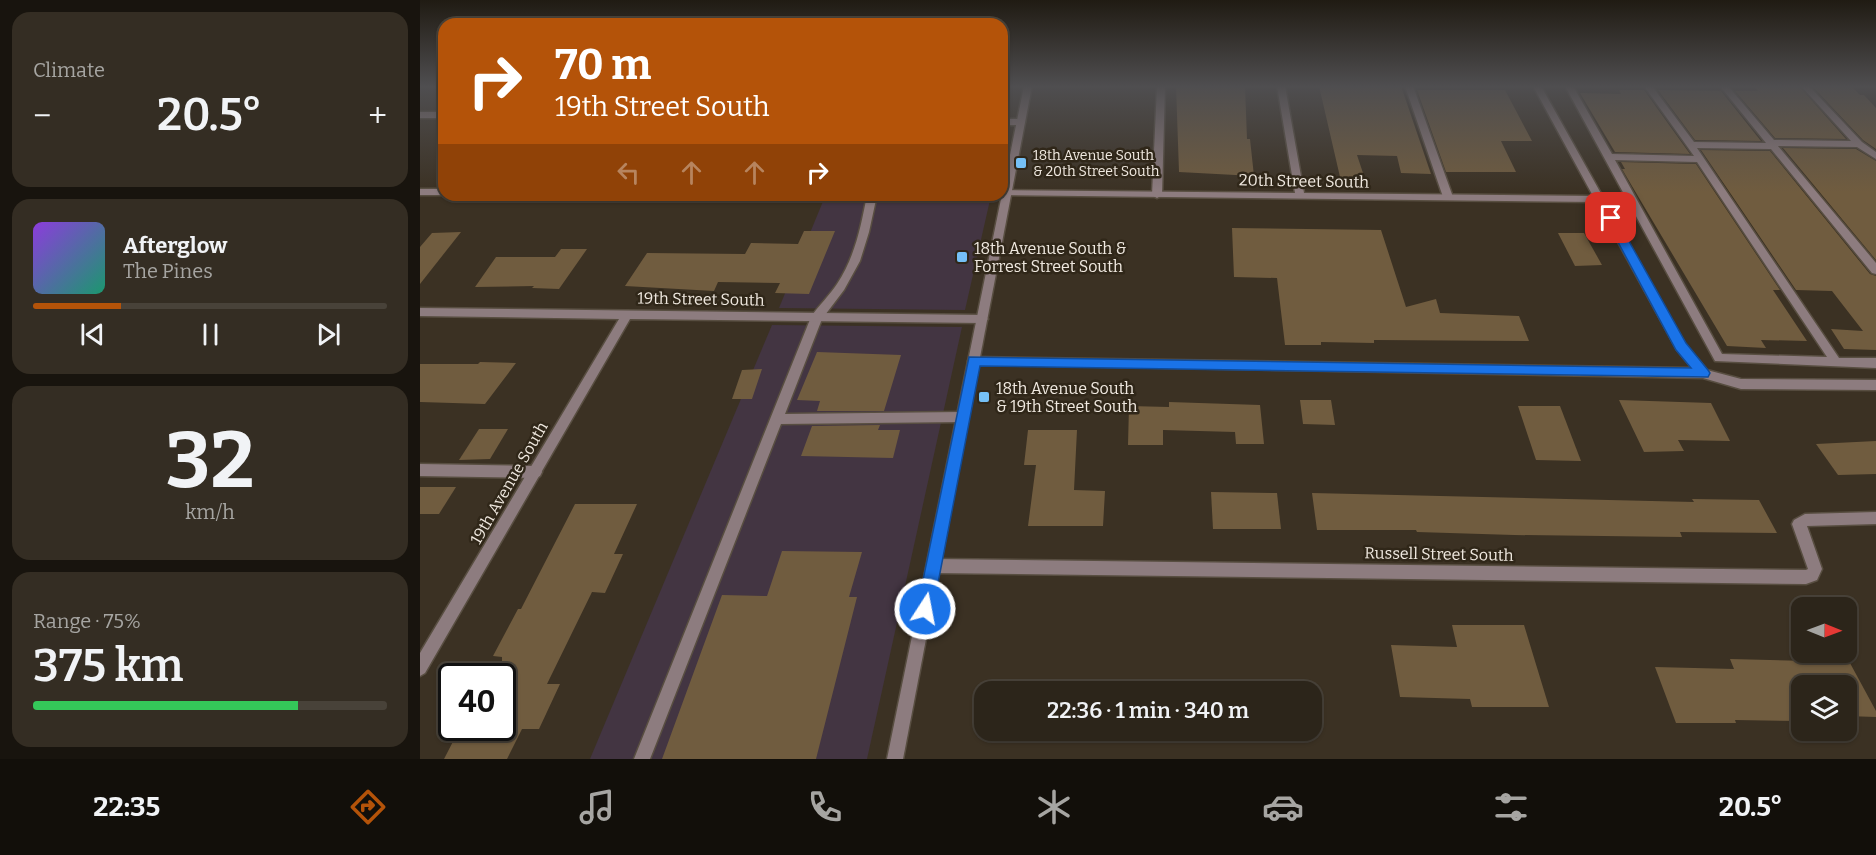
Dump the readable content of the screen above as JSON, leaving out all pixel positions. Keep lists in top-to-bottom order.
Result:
{
  "streets": {
    "street": [
      "20th Street South",
      "19th Street South",
      "19th Avenue South",
      "Russell Street South"
    ]
  },
  "crossings": [
    ["19th Street South", "19th Avenue South"]
  ],
  "places": {
    "transit": ["18th Avenue South & 20th Street South", "18th Avenue South & Forrest Street South", "18th Avenue South & 19th Street South"]
  },
  "north": "right",
  "page": {
    "tile": [
      "Climate",
      ["32", "km/h"],
      ["Range · 75%", "375 km"]
    ],
    "turn": ["70 m", "19th Street South"],
    "heat": ["−", "20.5°", "+"],
    "song": ["Afterglow", "The Pines"],
    "limit": "40",
    "trip": "22:36 · 1 min · 340 m",
    "tabs": ["22:35", "20.5°"]
  }
}
